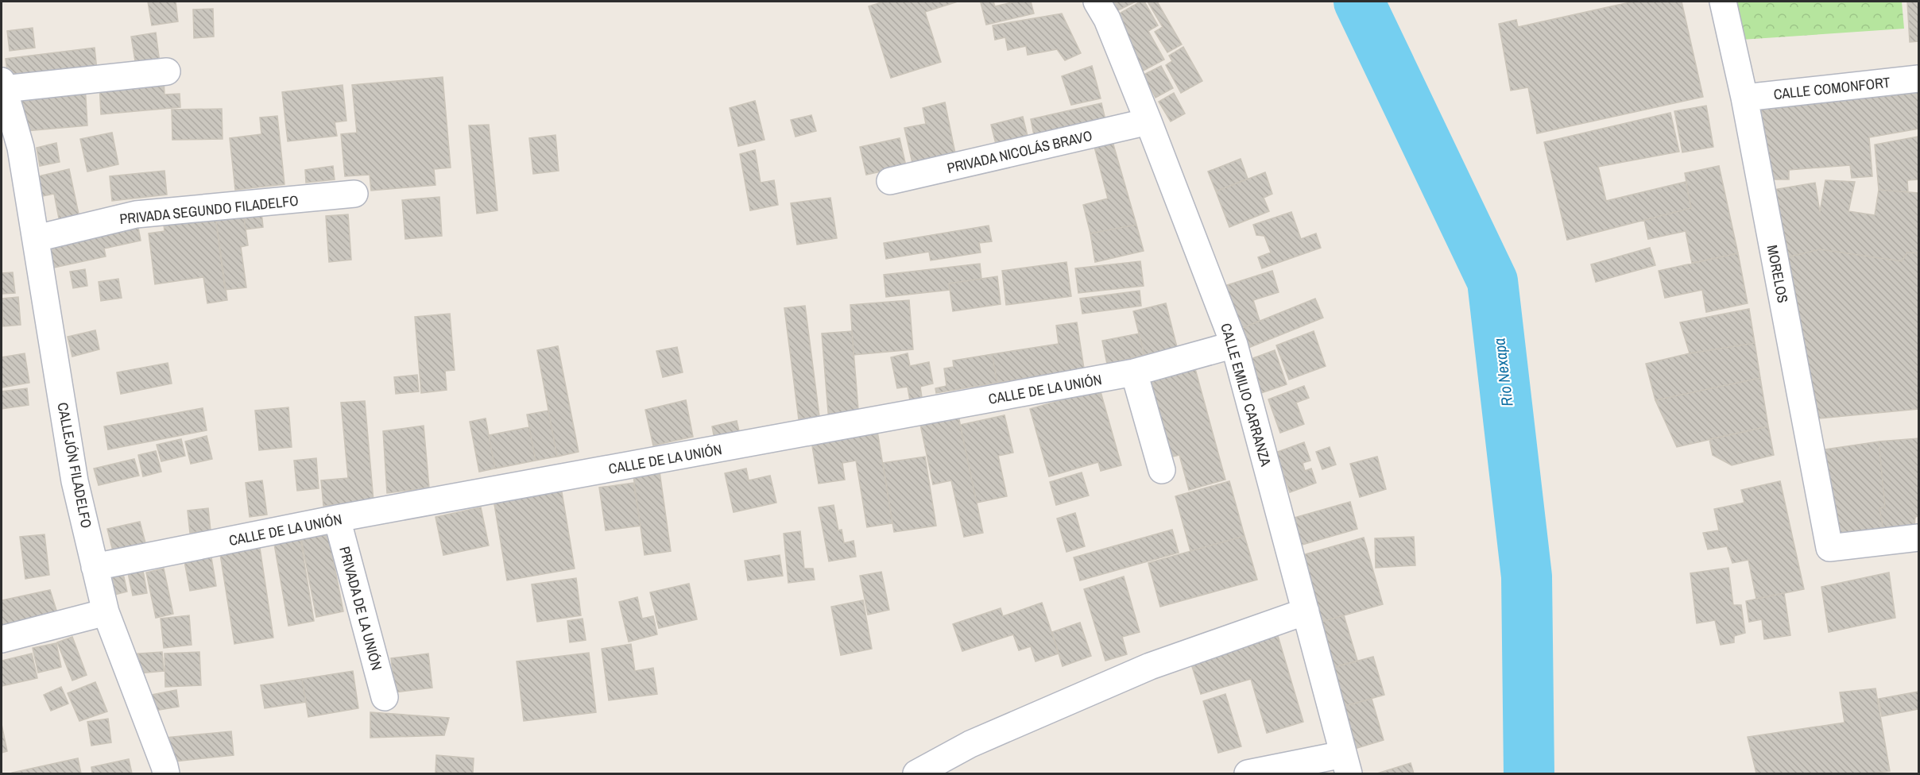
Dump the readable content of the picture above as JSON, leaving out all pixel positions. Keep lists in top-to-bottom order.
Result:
{
  "streets": {
    "street": [
      "CALLE COMONFORT",
      "PRIVADA NICOLÁS BRAVO",
      "PRIVADA SEGUNDO FILADELFO",
      "MORELOS",
      "CALLE DE LA UNIÓN",
      "CALLE EMILIO CARRANZA",
      "CALLEJÓN FILADELFO",
      "PRIVADA DE LA UNIÓN"
    ]
  },
  "crossings": [
    ["CALLE COMONFORT", "MORELOS"],
    ["PRIVADA NICOLÁS BRAVO", "CALLE EMILIO CARRANZA"],
    ["PRIVADA SEGUNDO FILADELFO", "CALLEJÓN FILADELFO"],
    ["CALLE DE LA UNIÓN", "CALLE EMILIO CARRANZA"],
    ["CALLE DE LA UNIÓN", "CALLEJÓN FILADELFO"],
    ["CALLE DE LA UNIÓN", "PRIVADA DE LA UNIÓN"]
  ],
  "water": ["Rio Nexapa"]
}
